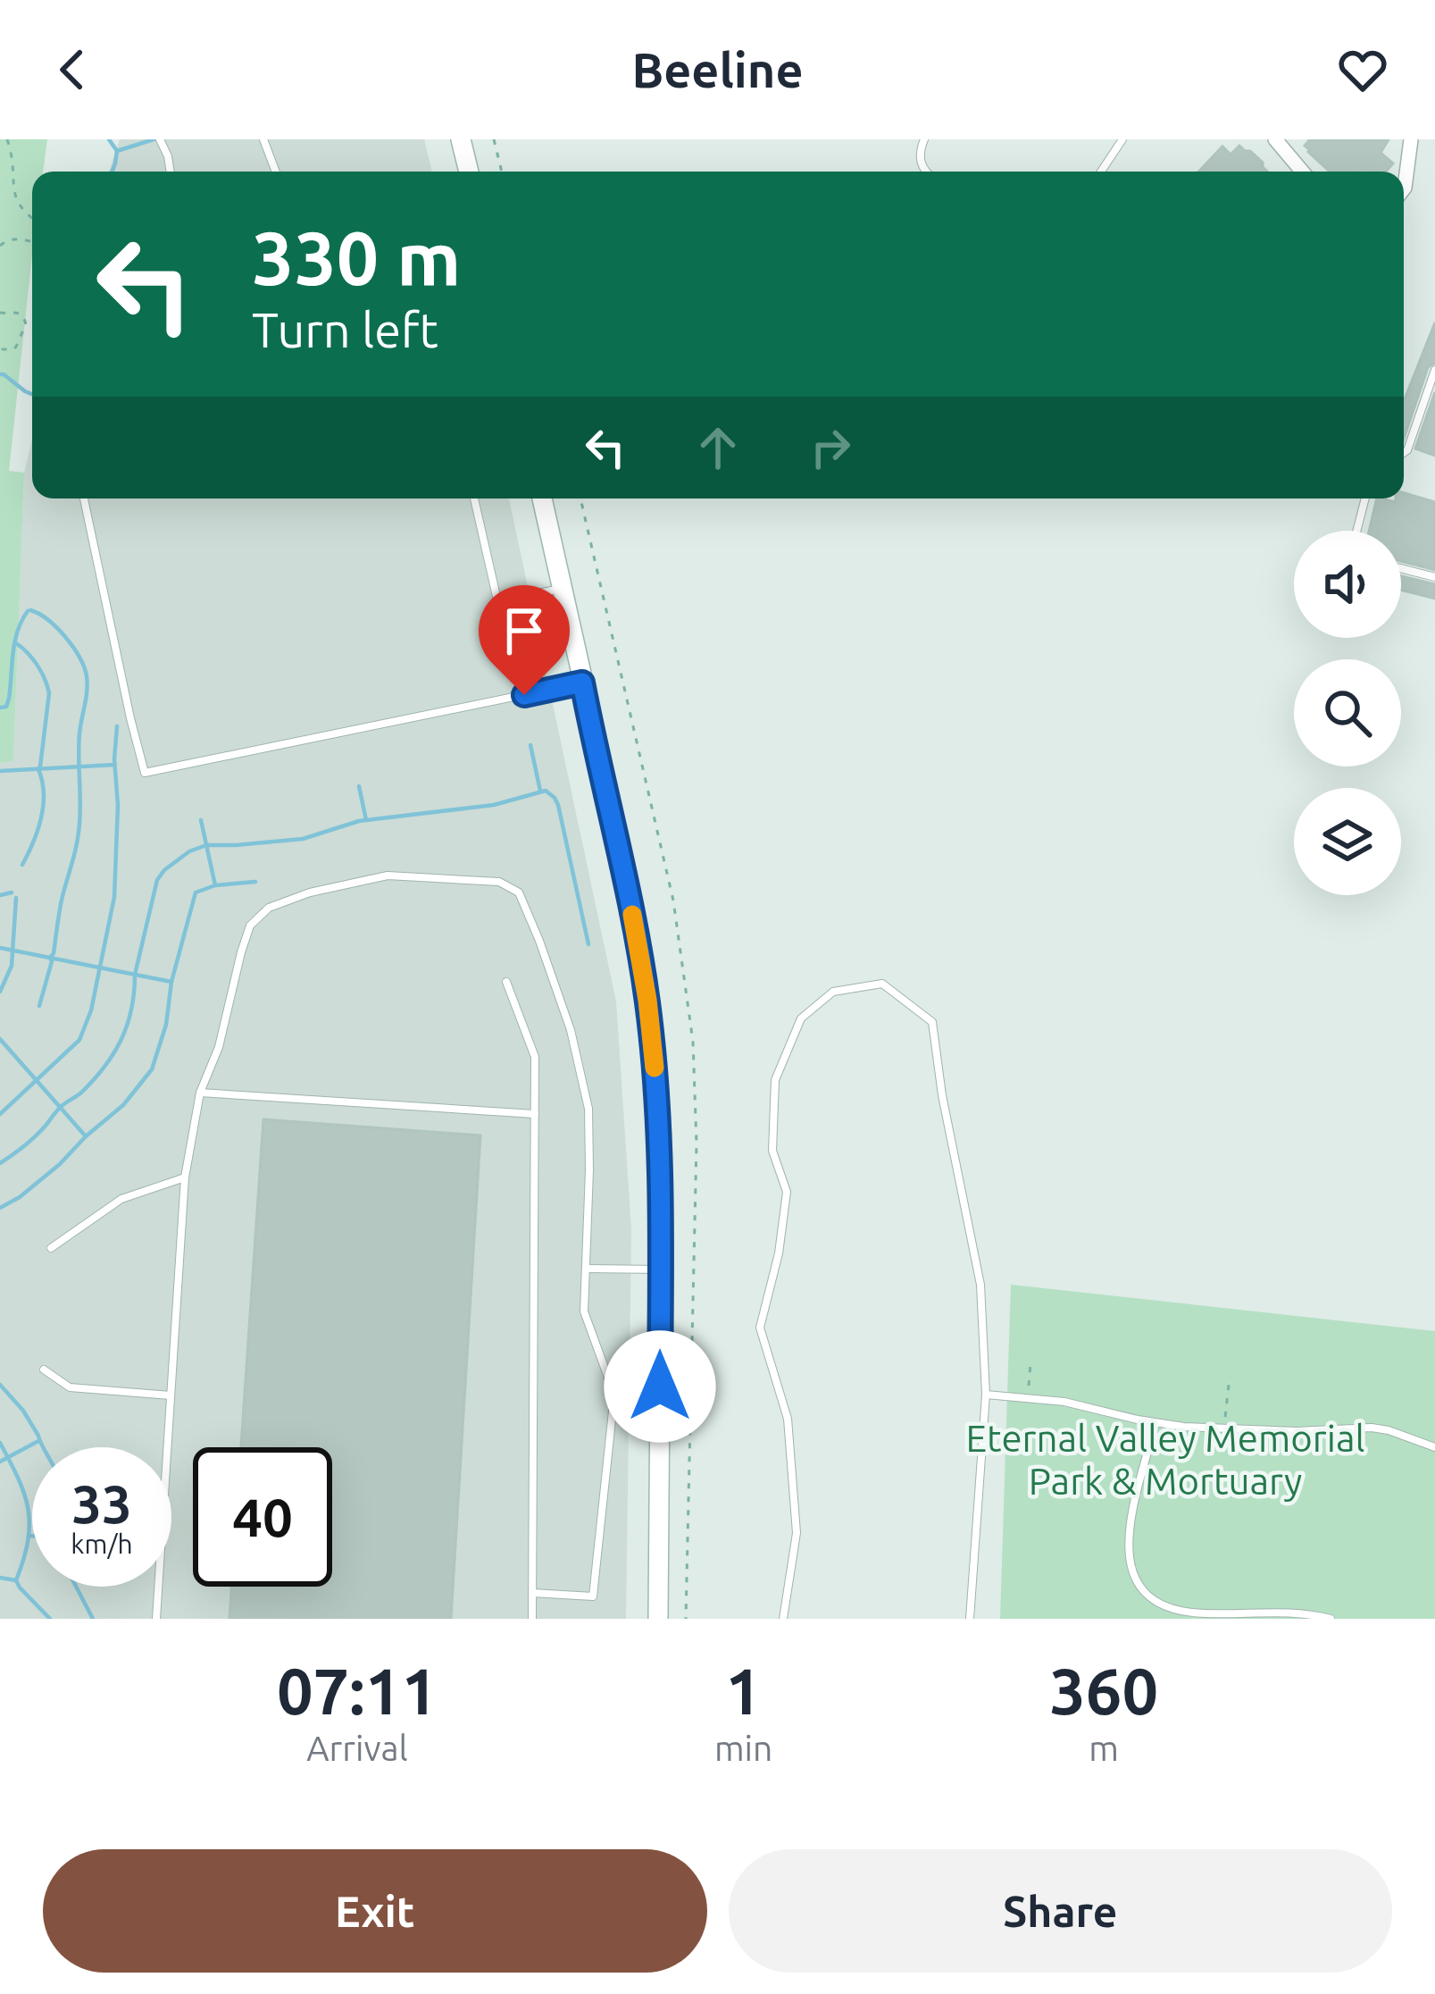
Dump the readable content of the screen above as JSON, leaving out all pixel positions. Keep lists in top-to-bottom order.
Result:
{
  "parks": ["Eternal Valley Memorial Park & Mortuary"],
  "page": {
    "header": "Beeline",
    "turn": ["330 m", "Turn left"],
    "speed": "33 km/h",
    "limit": "40",
    "eta": [
      "07:11",
      "Arrival",
      "1",
      "min",
      "360",
      "m"
    ],
    "buttons": ["Exit", "Share"]
  }
}
